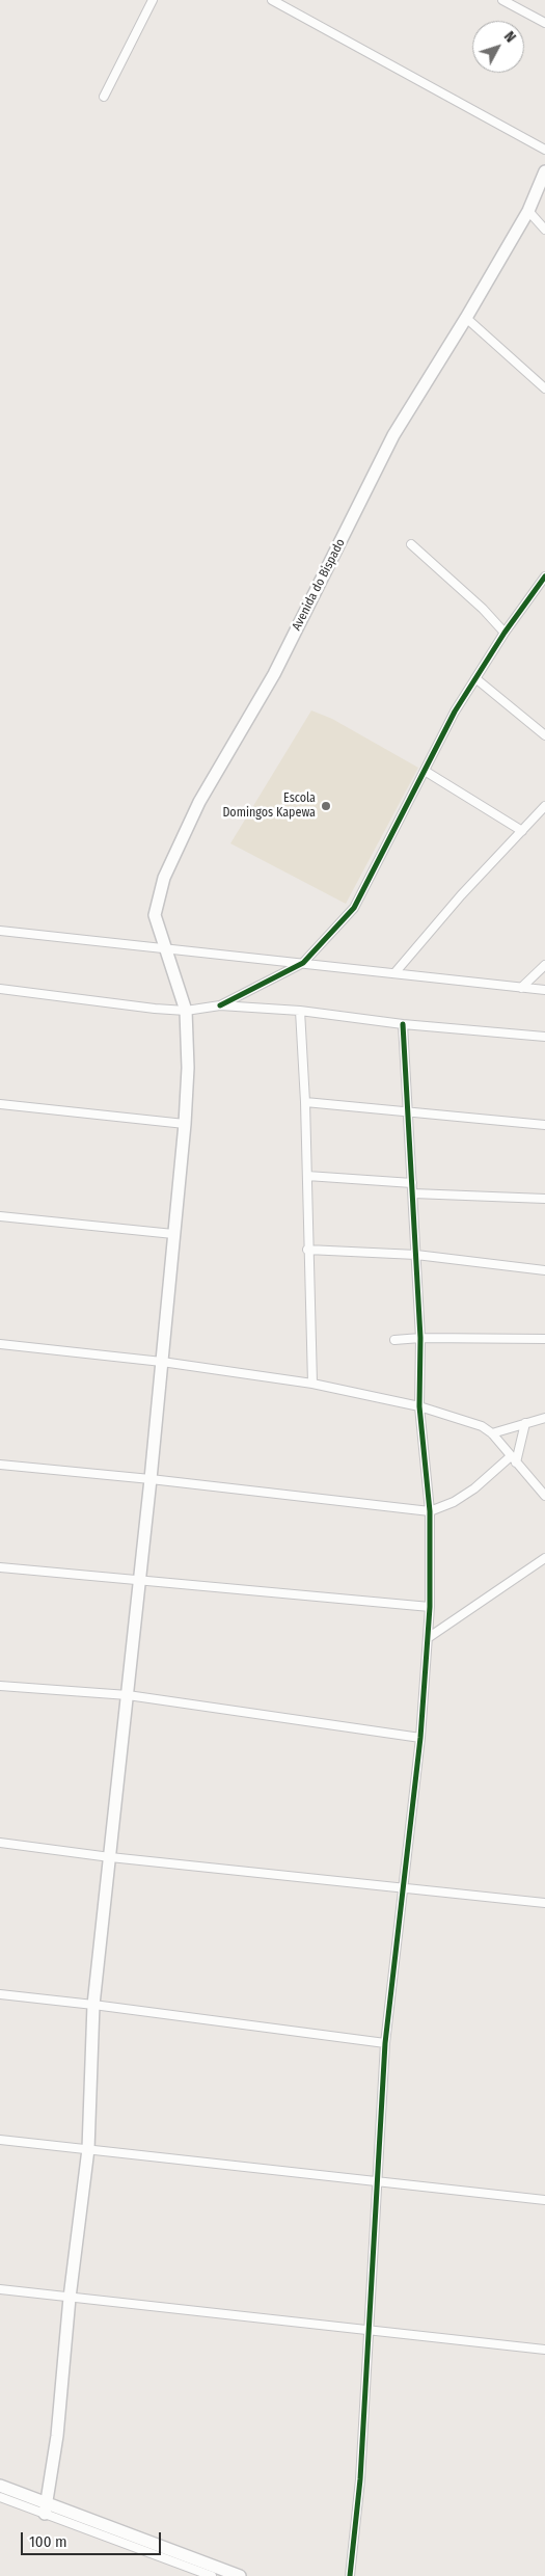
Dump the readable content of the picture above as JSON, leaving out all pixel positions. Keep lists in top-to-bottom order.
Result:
{
  "streets": {
    "main road": ["Avenida do Bispado"]
  },
  "places": ["Escola Domingos Kapewa"],
  "scale_bar": "100 m",
  "north": "top right"
}
